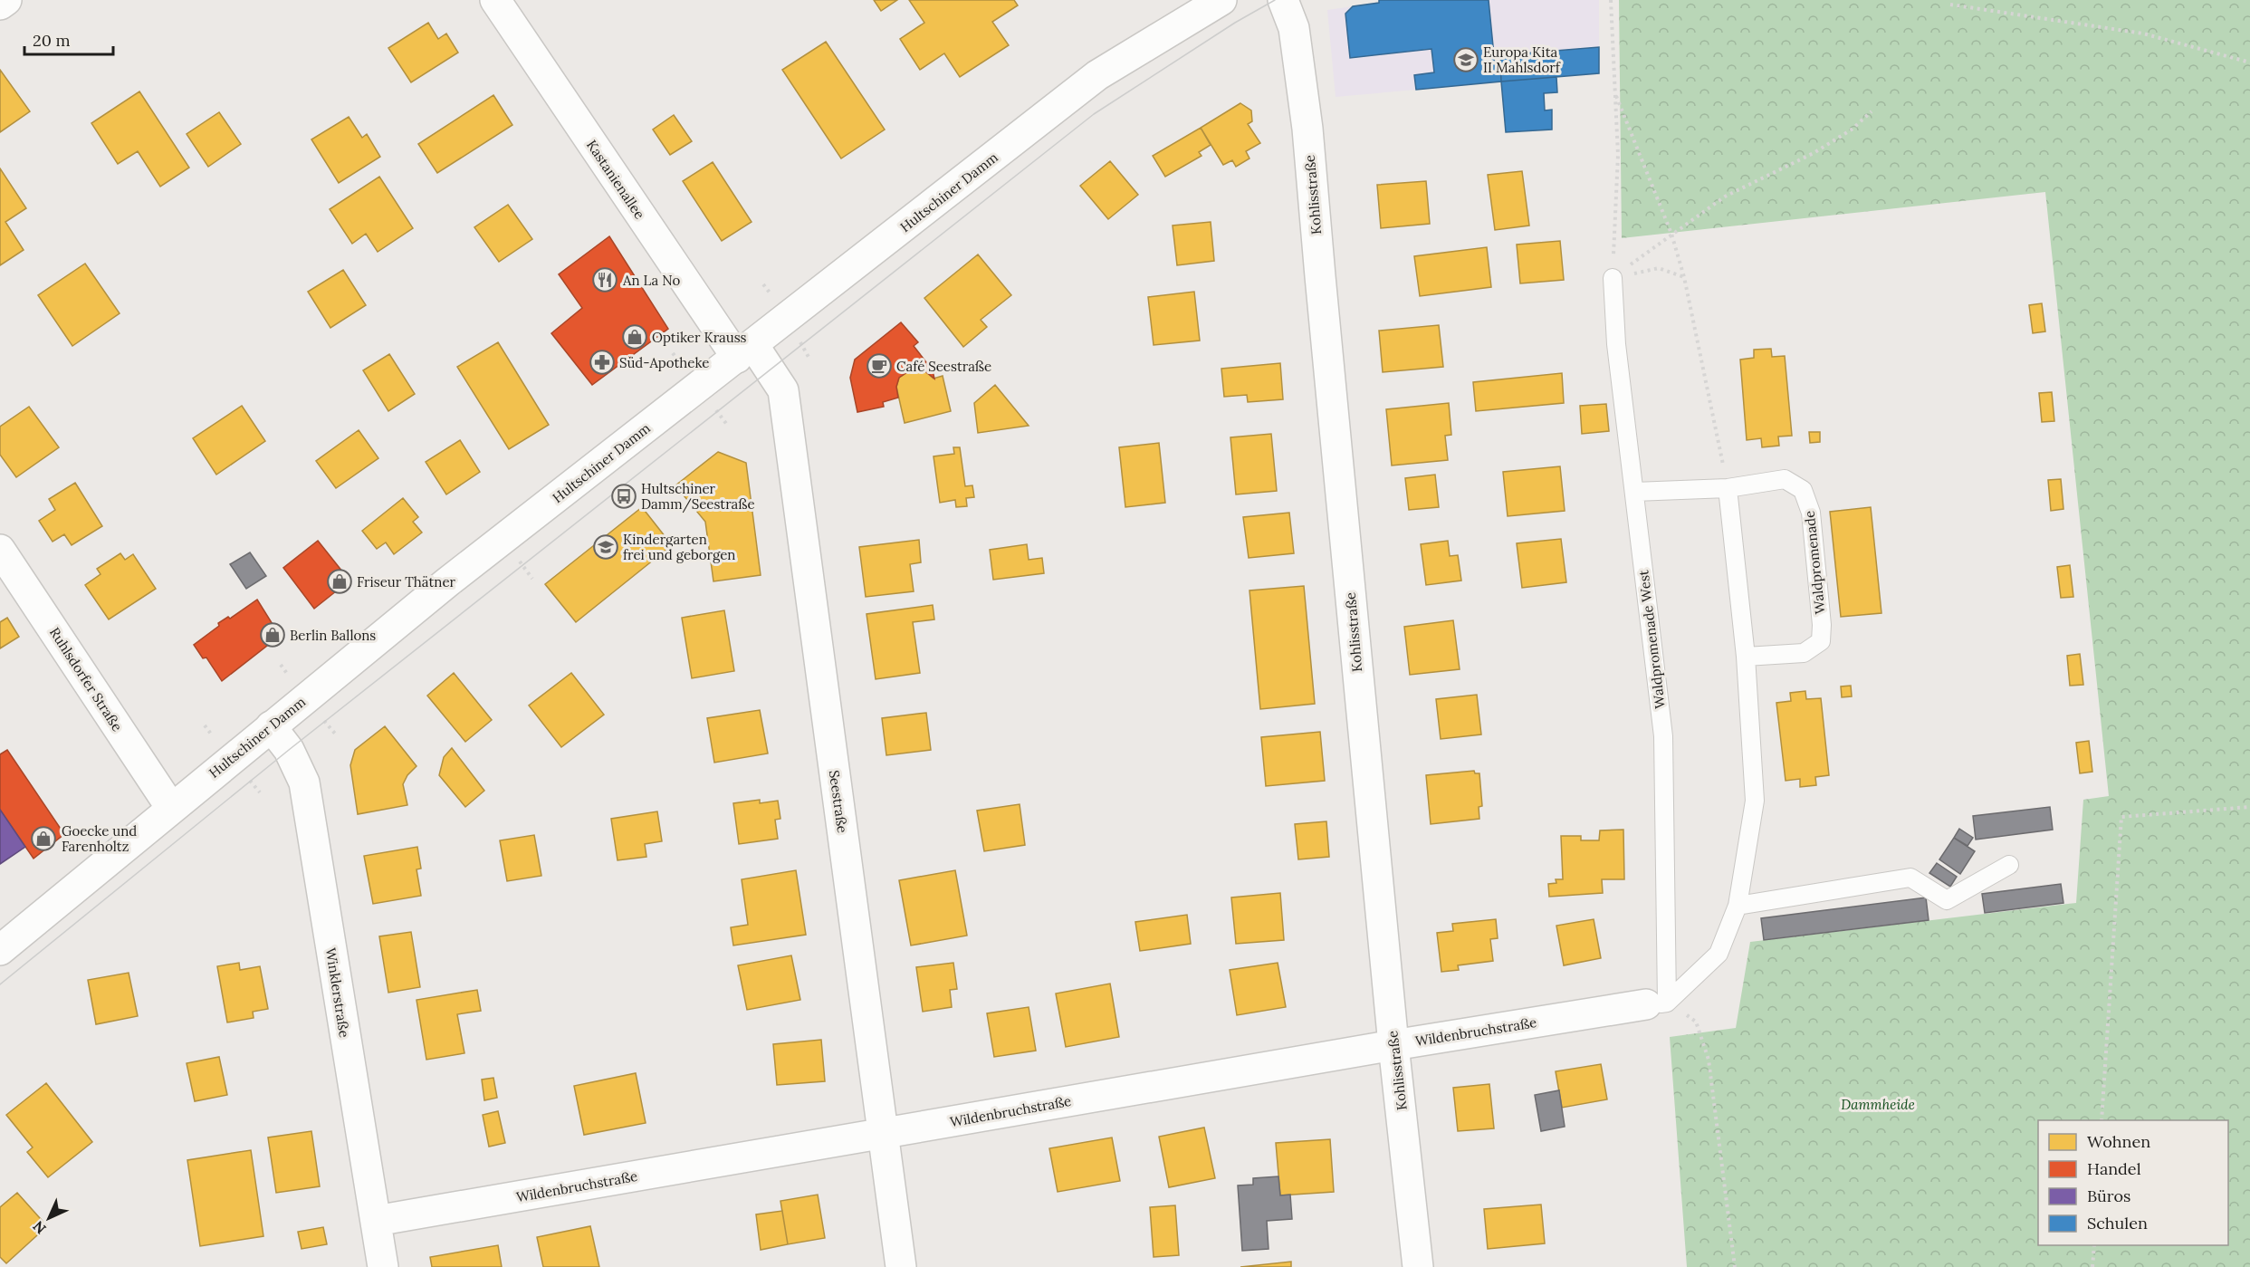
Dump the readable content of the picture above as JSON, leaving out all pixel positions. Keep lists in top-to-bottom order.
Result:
{
  "streets": {
    "street": [
      "Kastanienallee",
      "Hultschiner Damm",
      "Kohlisstraße",
      "Ruhlsdorfer Straße",
      "Seestraße",
      "Winklerstraße",
      "Wildenbruchstraße"
    ],
    "lane": ["Waldpromenade", "Waldpromenade West"]
  },
  "crossings": [
    ["Kastanienallee", "Hultschiner Damm"],
    ["Kastanienallee", "Seestraße"],
    ["Hultschiner Damm", "Ruhlsdorfer Straße"],
    ["Hultschiner Damm", "Seestraße"],
    ["Hultschiner Damm", "Winklerstraße"],
    ["Kohlisstraße", "Wildenbruchstraße"],
    ["Waldpromenade West", "Wildenbruchstraße"],
    ["Seestraße", "Wildenbruchstraße"],
    ["Winklerstraße", "Wildenbruchstraße"]
  ],
  "parks": ["Dammheide"],
  "places": {
    "school or university": ["Europa Kita II Mahlsdorf", "Kindergarten frei und geborgen"],
    "restaurant": ["An La No"],
    "shop": [
      "Optiker Krauss",
      "Friseur Thätner",
      "Berlin Ballons",
      "Goecke und Farenholtz"
    ],
    "pharmacy": ["Süd-Apotheke"],
    "cafe": ["Café Seestraße"],
    "bus stop": ["Hultschiner Damm/Seestraße"]
  },
  "legend": [
    "Wohnen",
    "Handel",
    "Büros",
    "Schulen"
  ],
  "scale_bar": "20 m",
  "north": "bottom left"
}
